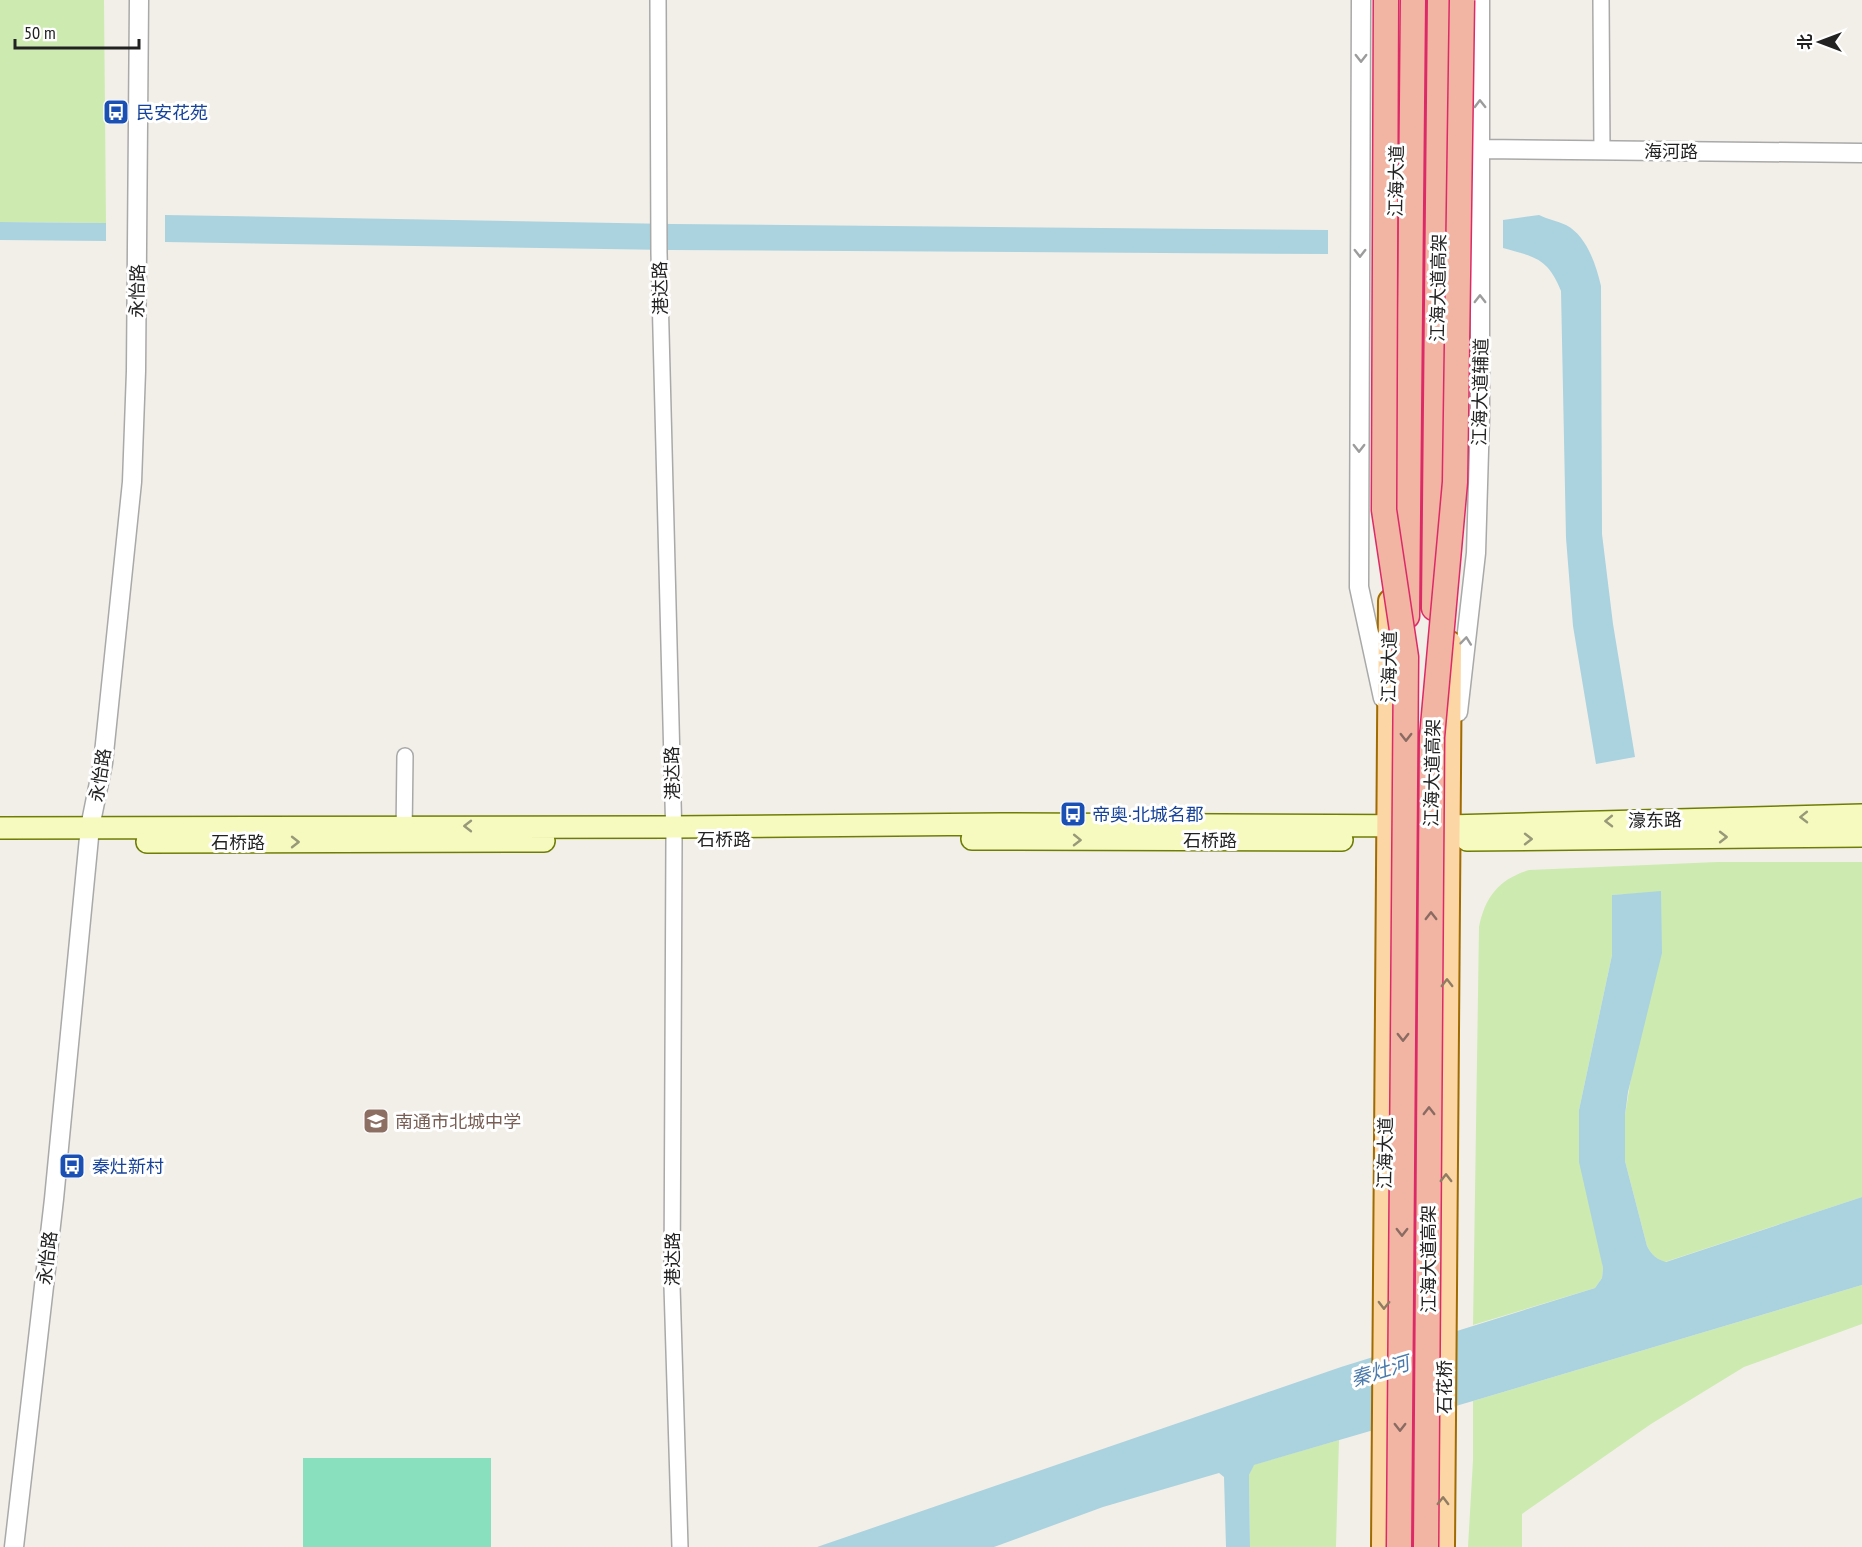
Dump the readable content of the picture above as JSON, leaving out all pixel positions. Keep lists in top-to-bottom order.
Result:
{
  "streets": {
    "highway": ["江海大道高架"],
    "main road": [
      "江海大道",
      "濠东路",
      "石桥路",
      "石花桥"
    ],
    "street": [
      "海河路",
      "港达路",
      "永怡路",
      "江海大道辅道"
    ]
  },
  "crossings": [
    ["海河路", "江海大道辅道"],
    ["江海大道", "石桥路"],
    ["港达路", "石桥路"],
    ["永怡路", "石桥路"],
    ["濠东路", "石桥路"],
    ["濠东路", "石花桥"],
    ["石桥路", "石花桥"]
  ],
  "one_way": ["江海大道", "石花桥"],
  "water": ["秦灶河"],
  "places": {
    "bus stop": ["民安花苑", "帝奥·北城名郡", "秦灶新村"],
    "school or university": ["南通市北城中学"]
  },
  "scale_bar": "50 m",
  "north": "left"
}
